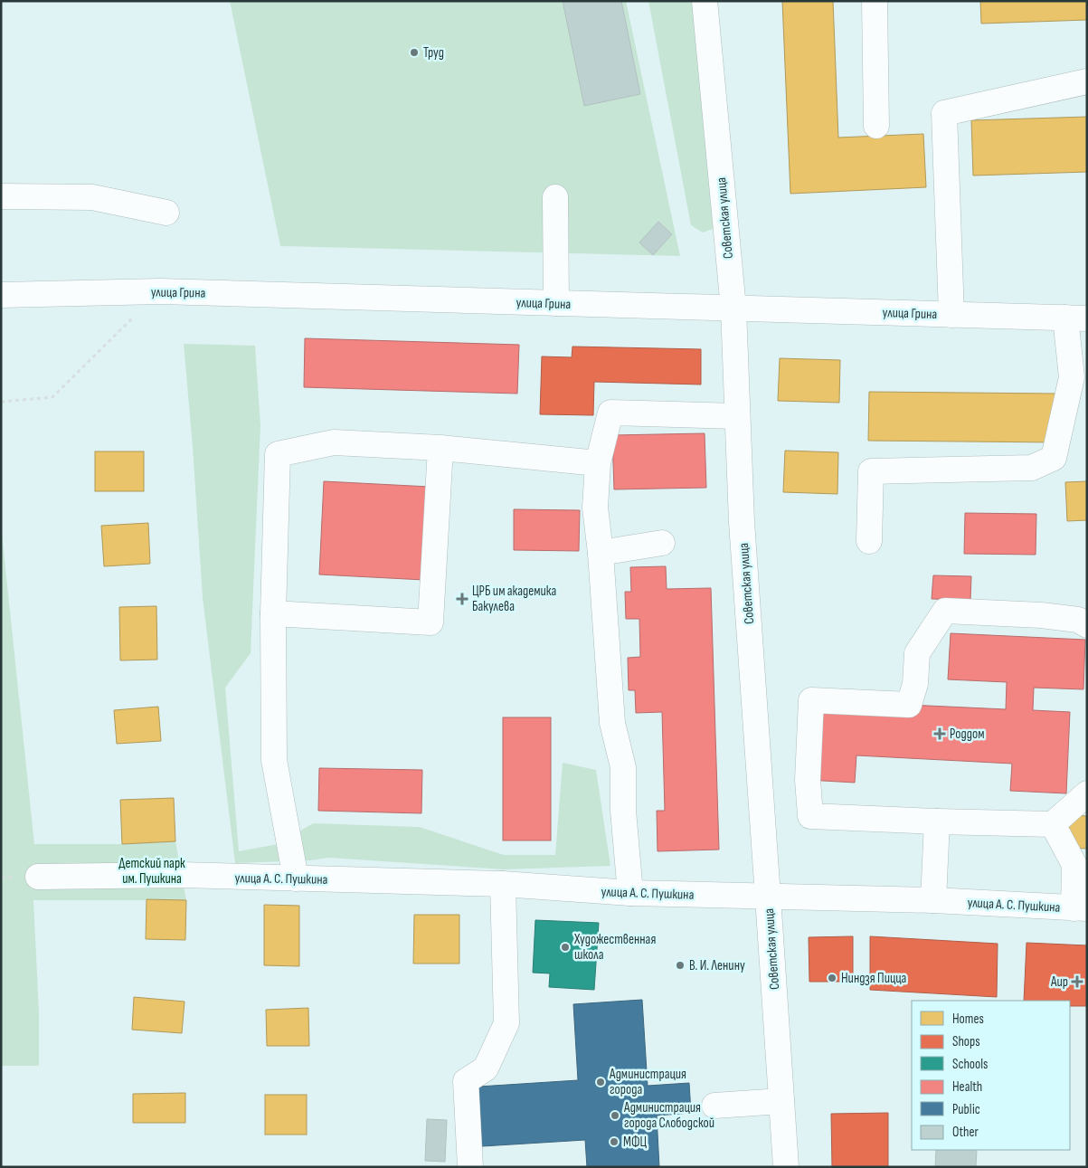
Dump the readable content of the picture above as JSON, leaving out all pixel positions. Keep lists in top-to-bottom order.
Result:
{
  "streets": {
    "main road": ["Советская улица", "улица Грина", "улица А. С. Пушкина"]
  },
  "crossings": [
    ["Советская улица", "улица Грина"],
    ["Советская улица", "улица А. С. Пушкина"]
  ],
  "parks": ["Детский парк им. Пушкина"],
  "places": {
    "other": [
      "Труд",
      "Художественная школа",
      "В. И. Ленину",
      "Ниндзя Пицца",
      "Администрация города",
      "Администрация города Слободской",
      "МФЦ"
    ],
    "health": ["ЦРБ им академика Бакулева", "Роддом", "Аир"]
  },
  "legend": [
    "Homes",
    "Shops",
    "Schools",
    "Health",
    "Public",
    "Other"
  ]
}
